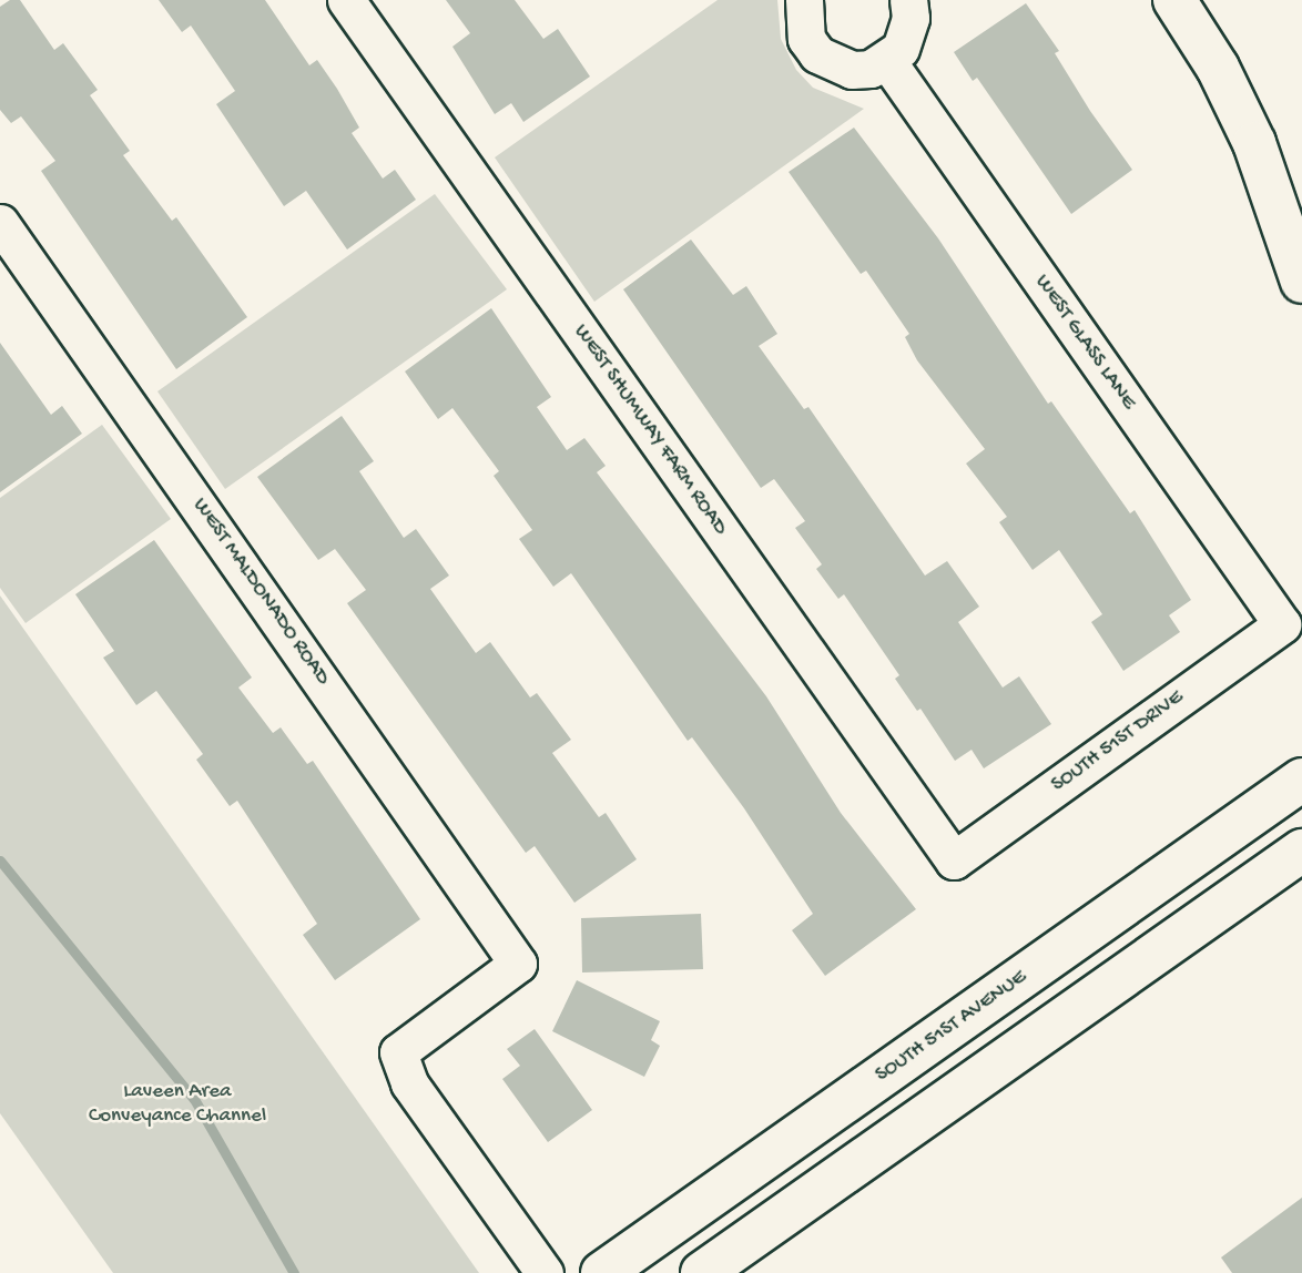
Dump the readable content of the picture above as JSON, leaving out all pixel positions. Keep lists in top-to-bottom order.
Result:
{
  "streets": {
    "main road": ["SOUTH 51ST AVENUE"],
    "street": [
      "WEST GLASS LANE",
      "WEST SHUMWAY FARM ROAD",
      "WEST MALDONADO ROAD",
      "SOUTH 51ST DRIVE"
    ]
  },
  "crossings": [
    ["WEST GLASS LANE", "SOUTH 51ST DRIVE"],
    ["WEST SHUMWAY FARM ROAD", "SOUTH 51ST DRIVE"]
  ],
  "parks": ["Laveen Area Conveyance Channel"]
}
